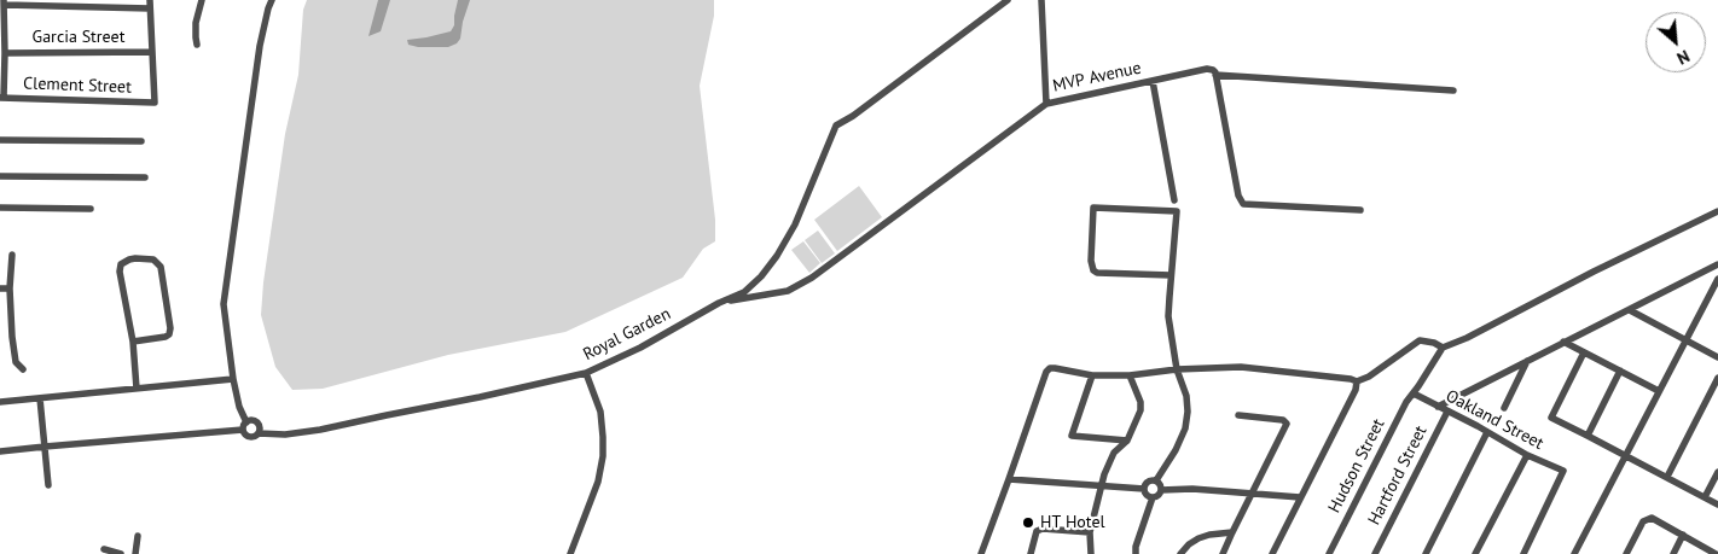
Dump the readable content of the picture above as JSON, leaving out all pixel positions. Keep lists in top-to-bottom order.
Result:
{
  "streets": {
    "street": [
      "Garcia Street",
      "MVP Avenue",
      "Clement Street",
      "Royal Garden",
      "Oakland Street",
      "Hudson Street",
      "Hartford Street"
    ]
  },
  "crossings": [
    ["Garcia Street", "Clement Street"],
    ["MVP Avenue", "Royal Garden"],
    ["Oakland Street", "Hudson Street"],
    ["Oakland Street", "Hartford Street"]
  ],
  "places": ["HT Hotel"],
  "north": "bottom right"
}
